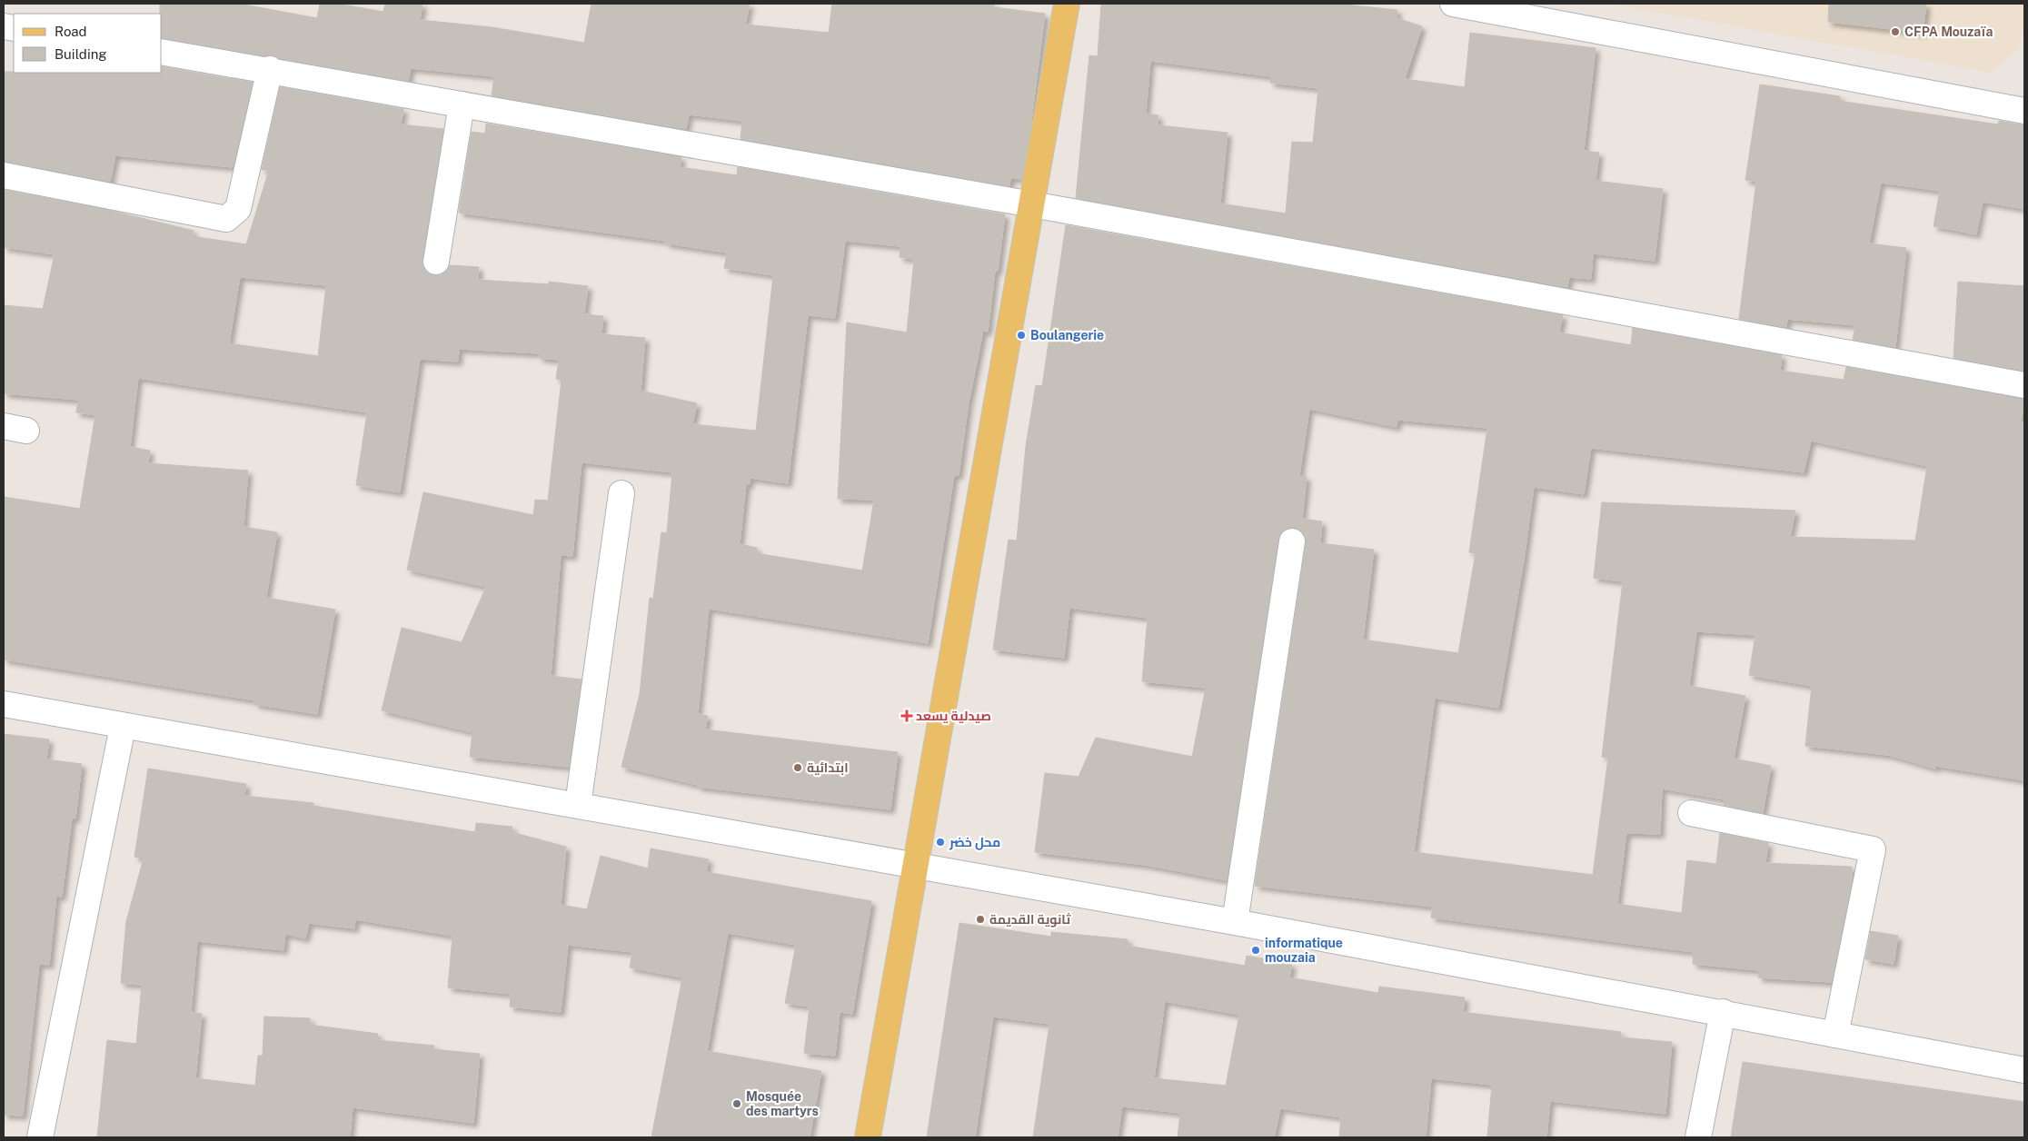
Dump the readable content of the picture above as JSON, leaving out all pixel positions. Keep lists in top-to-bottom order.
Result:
{
  "places": {
    "other": [
      "CFPA Mouzaïa",
      "Boulangerie",
      "ابتدائية",
      "محل خضر",
      "ثانوية القديمة",
      "informatique mouzaia",
      "Mosquée des martyrs"
    ],
    "health": ["صيدلية يسعد"]
  },
  "legend": ["Road", "Building"]
}
